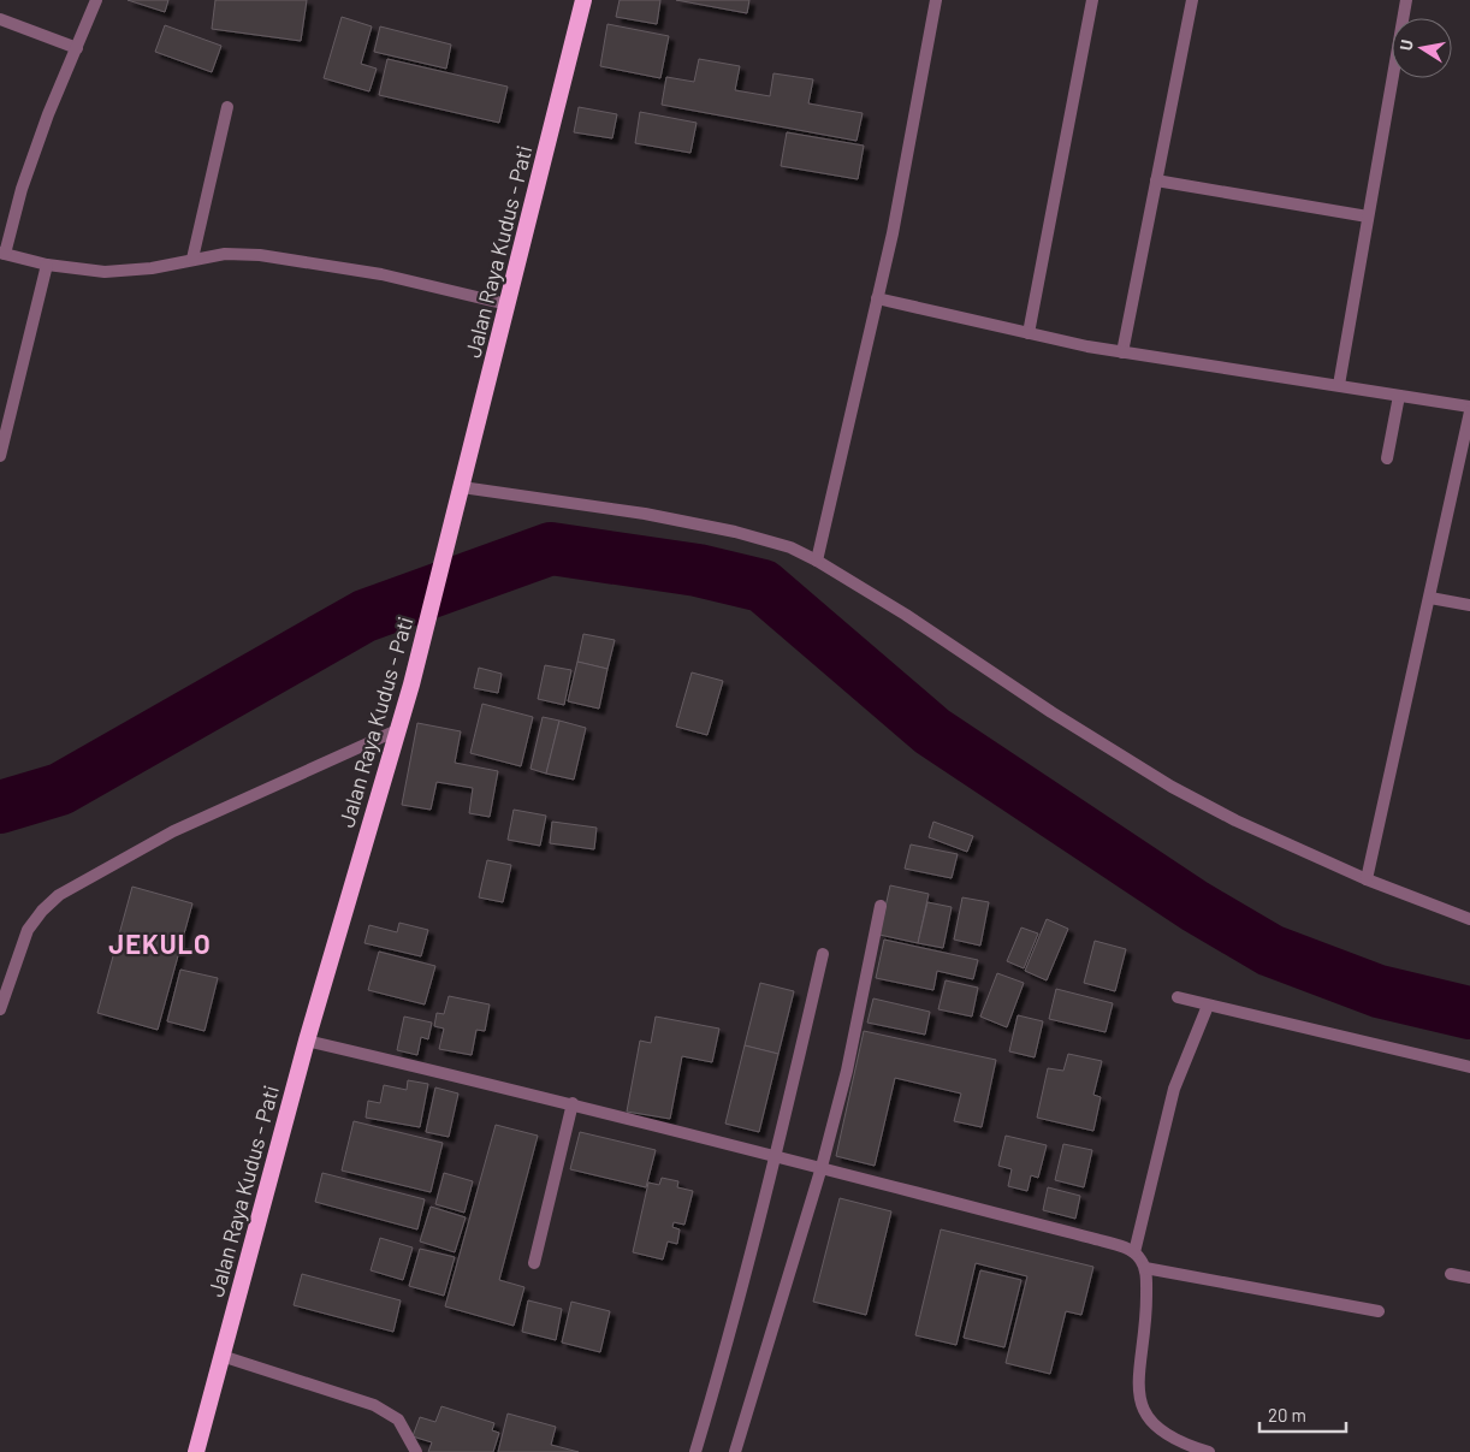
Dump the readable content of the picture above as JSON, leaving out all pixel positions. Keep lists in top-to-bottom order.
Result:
{
  "streets": {
    "highway": ["Jalan Raya Kudus - Pati"]
  },
  "districts": ["JEKULO"],
  "scale_bar": "20 m",
  "north": "left"
}
